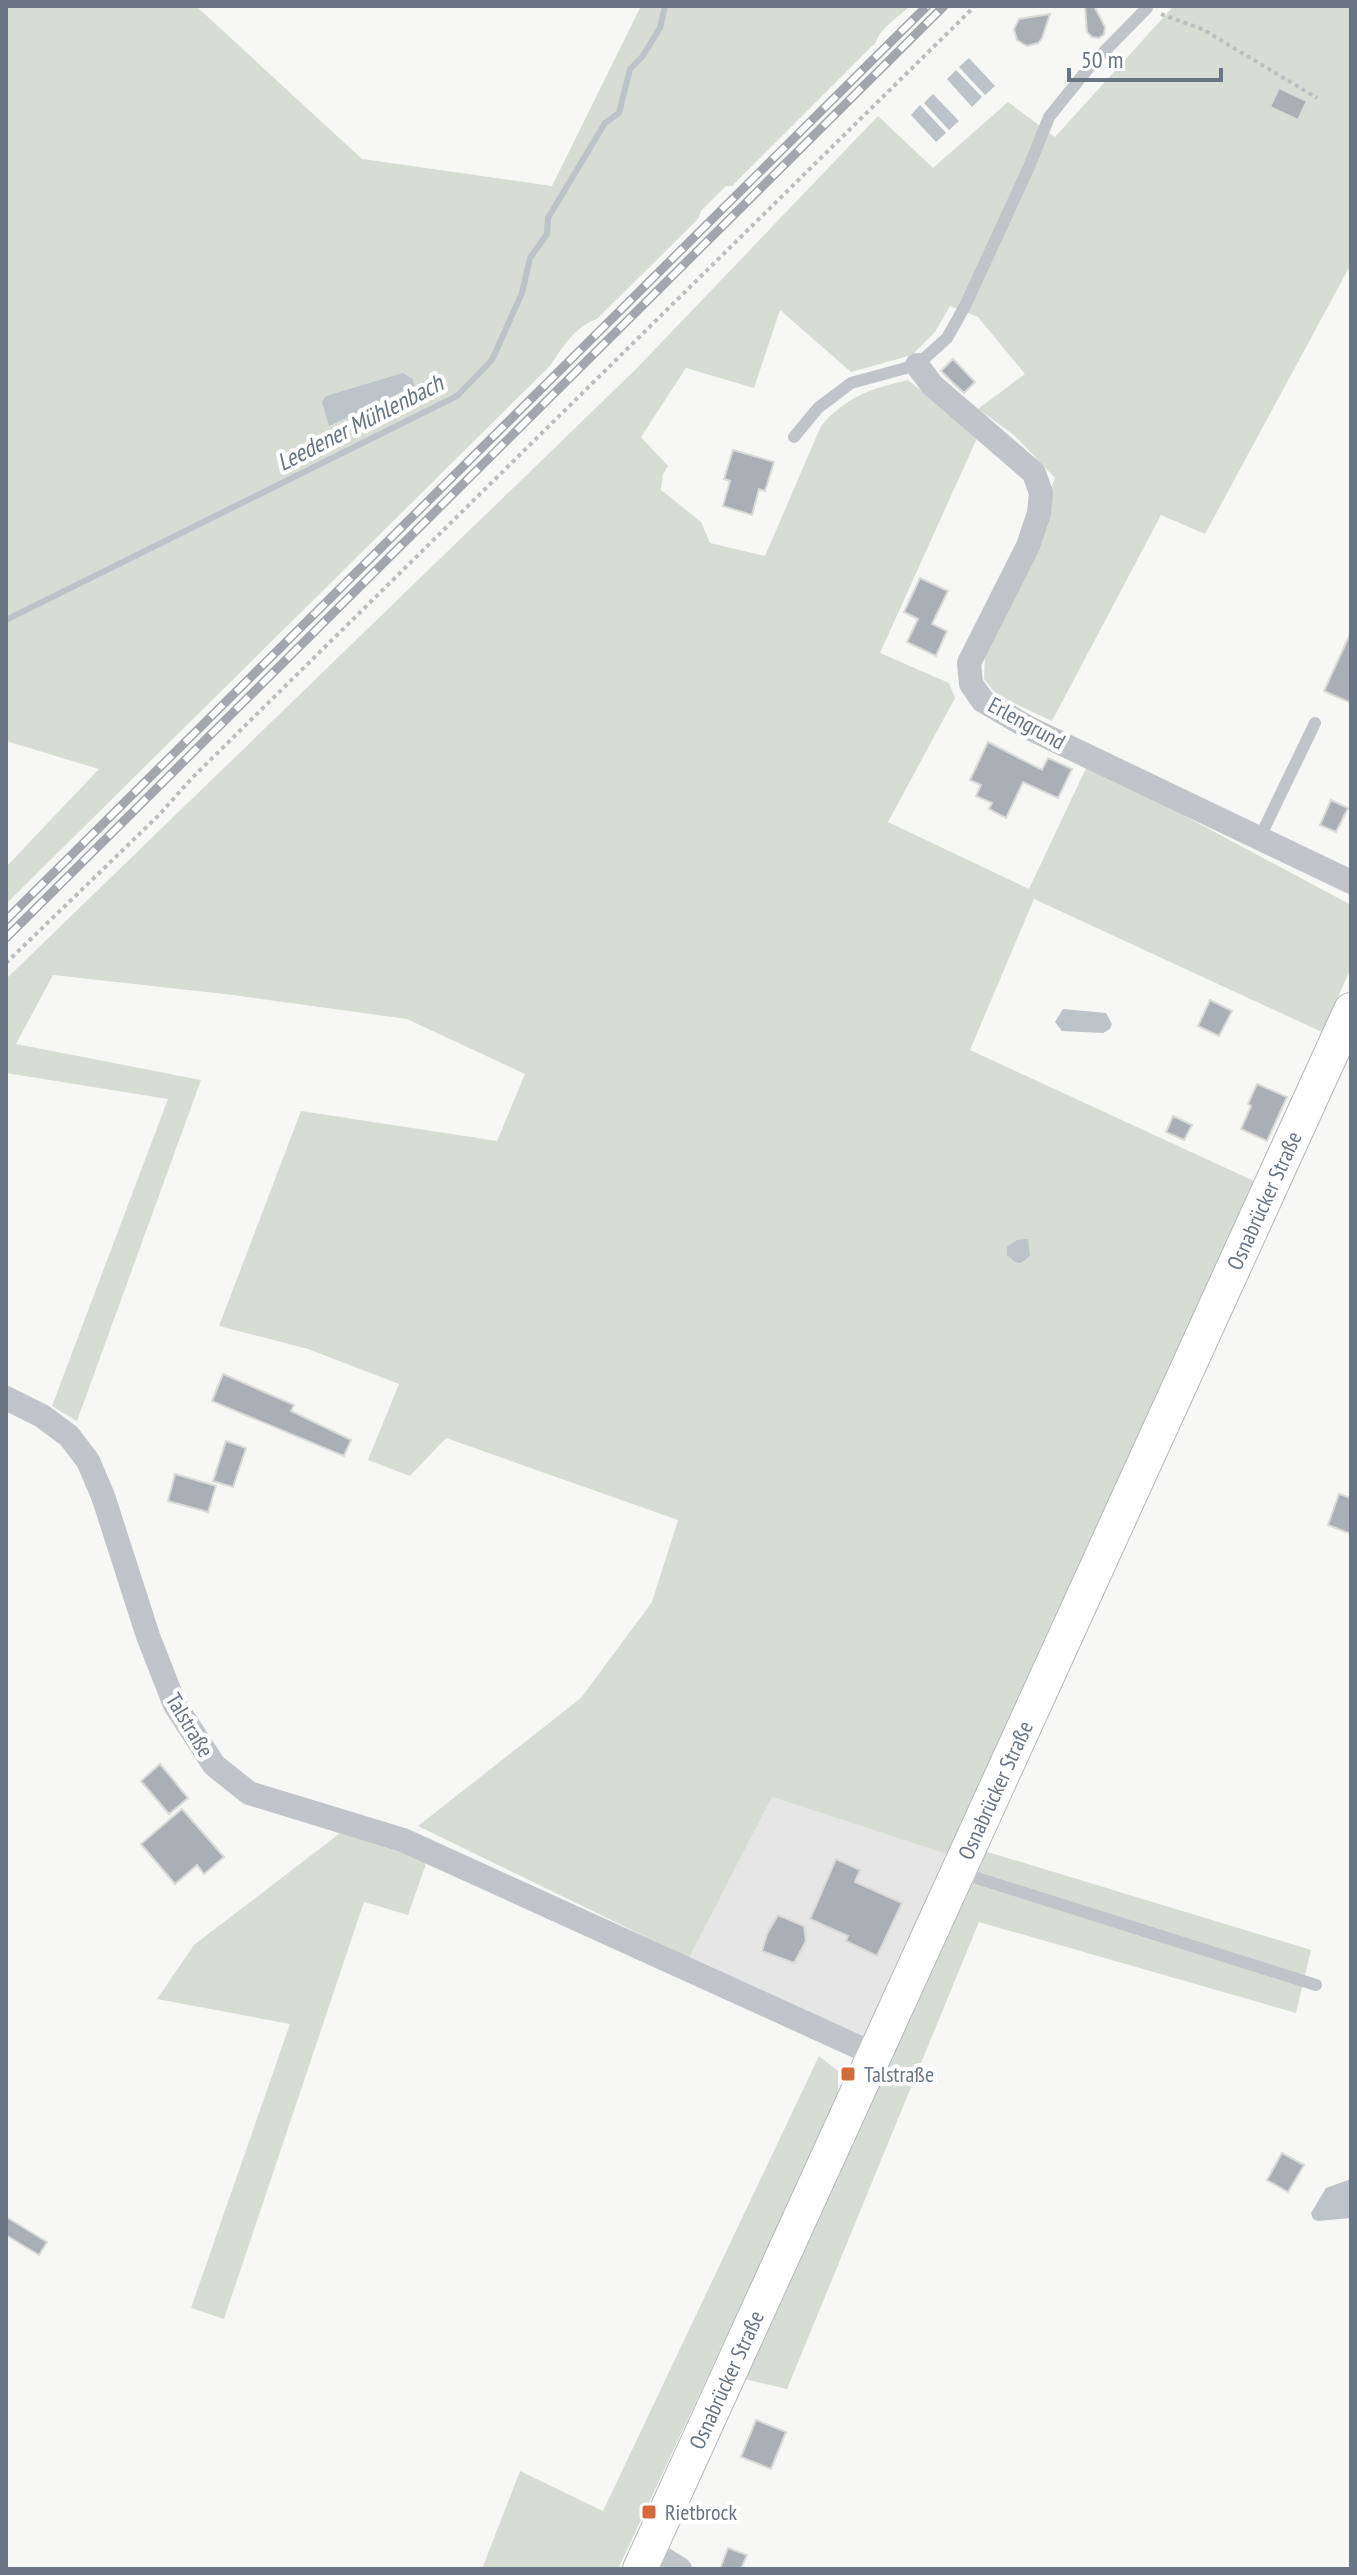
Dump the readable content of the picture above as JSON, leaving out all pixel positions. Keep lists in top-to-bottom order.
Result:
{
  "streets": {
    "main road": ["Osnabrücker Straße"],
    "street": ["Erlengrund", "Talstraße"]
  },
  "crossings": [
    ["Osnabrücker Straße", "Talstraße"]
  ],
  "water": ["Leedener Mühlenbach"],
  "places": {
    "transit": ["Talstraße", "Rietbrock"]
  },
  "scale_bar": "50 m"
}
